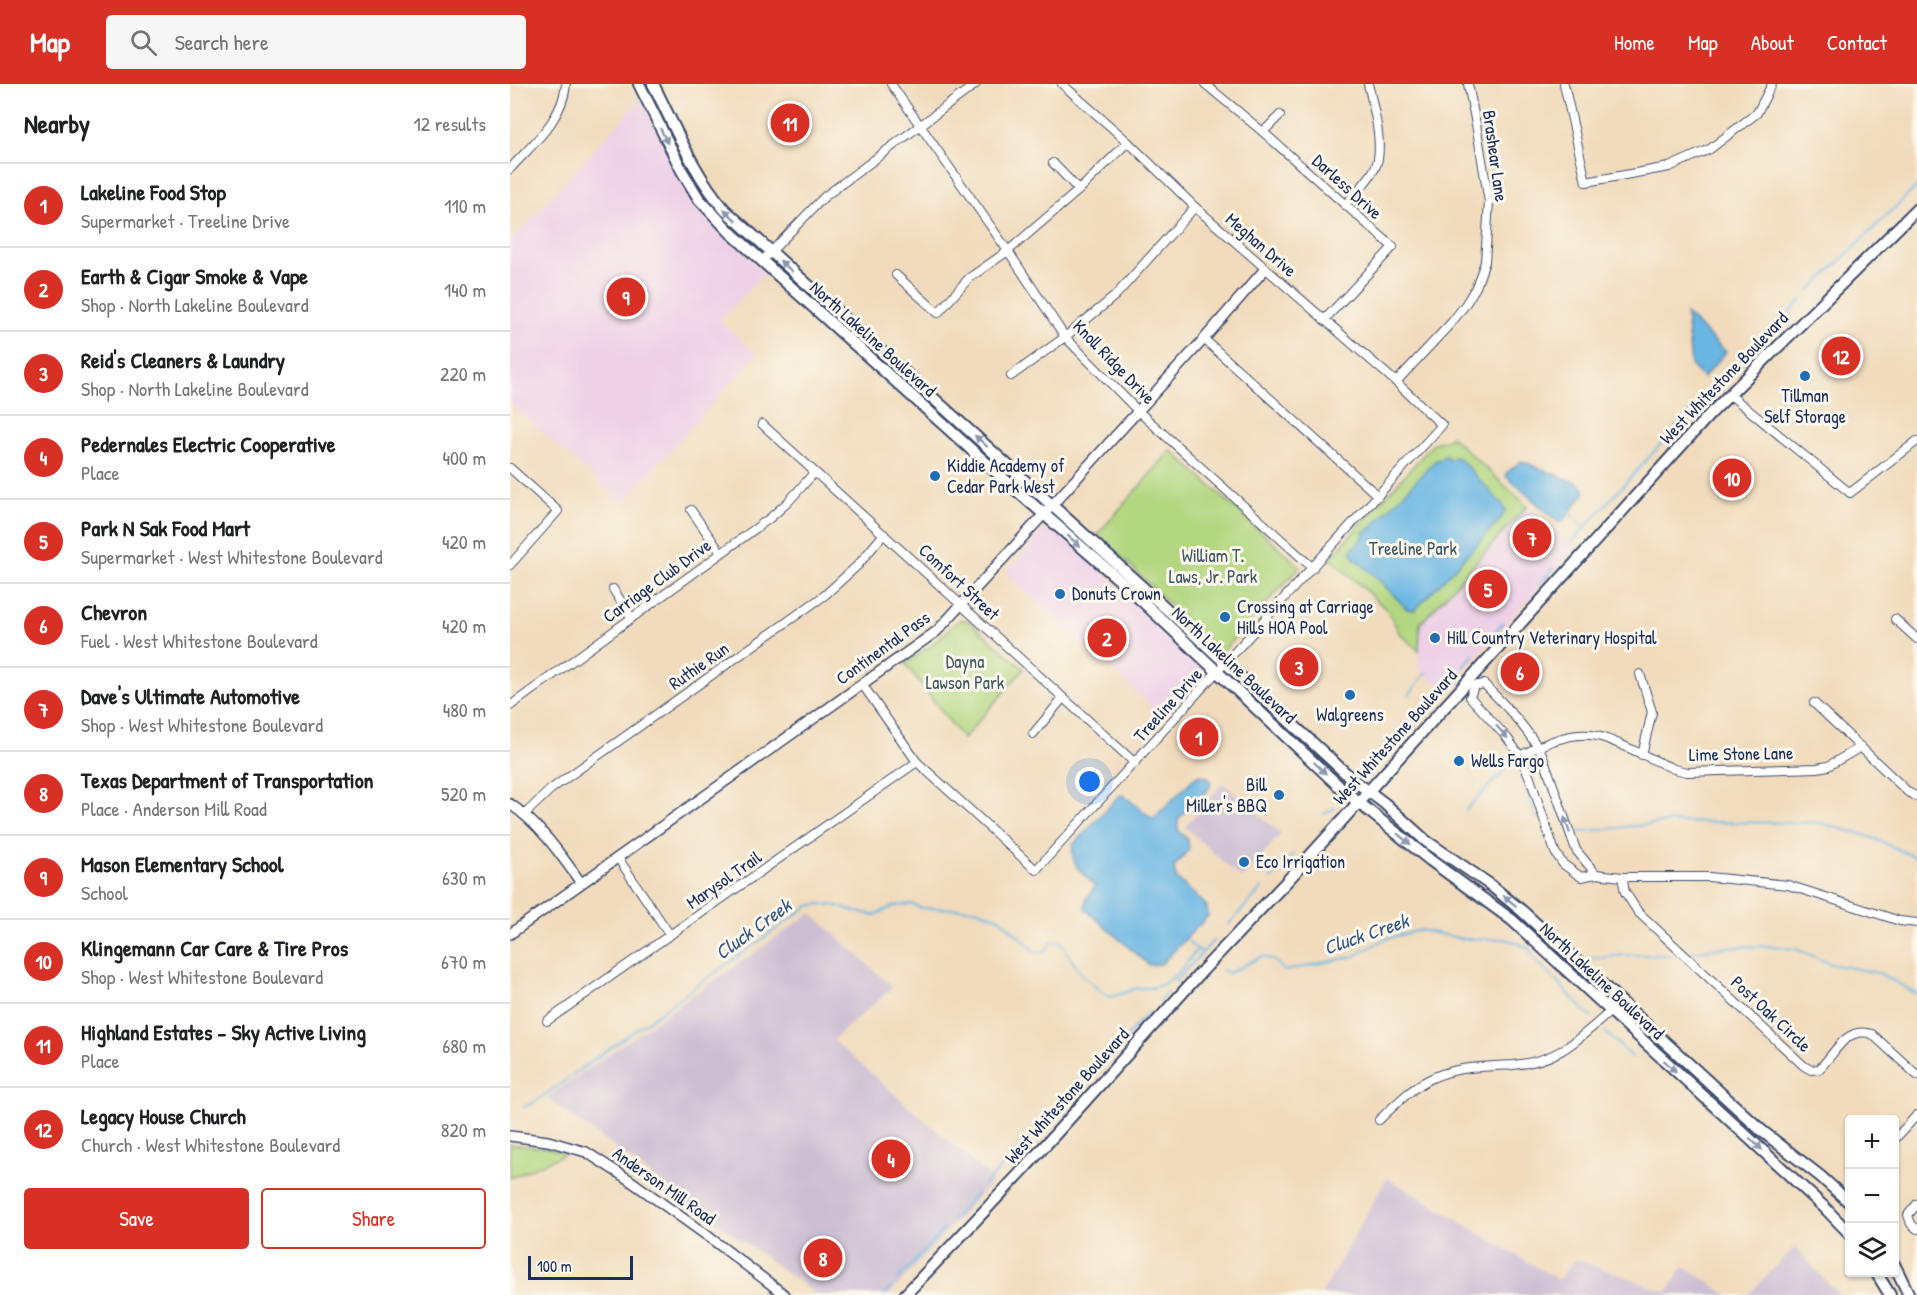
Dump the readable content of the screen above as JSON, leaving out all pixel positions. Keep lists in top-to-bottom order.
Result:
{
  "streets": {
    "main road": ["North Lakeline Boulevard", "West Whitestone Boulevard"],
    "street": [
      "Brashear Lane",
      "Darless Drive",
      "Meghan Drive",
      "Knoll Ridge Drive",
      "Carriage Club Drive",
      "Comfort Street",
      "Continental Pass",
      "Ruthie Run",
      "Treeline Drive",
      "Lime Stone Lane",
      "Marysol Trail",
      "Post Oak Circle",
      "Anderson Mill Road"
    ]
  },
  "crossings": [
    ["Brashear Lane", "Meghan Drive"],
    ["Darless Drive", "Meghan Drive"],
    ["Meghan Drive", "Continental Pass"],
    ["Meghan Drive", "Treeline Drive"],
    ["North Lakeline Boulevard", "West Whitestone Boulevard"],
    ["North Lakeline Boulevard", "Continental Pass"],
    ["North Lakeline Boulevard", "Treeline Drive"],
    ["Knoll Ridge Drive", "Continental Pass"],
    ["Knoll Ridge Drive", "Treeline Drive"],
    ["Carriage Club Drive", "Comfort Street"],
    ["Comfort Street", "Continental Pass"],
    ["Comfort Street", "Ruthie Run"],
    ["Comfort Street", "Treeline Drive"],
    ["Treeline Drive", "Marysol Trail"]
  ],
  "water": ["Cluck Creek"],
  "parks": ["Treeline Park", "William T. Laws, Jr. Park", "Dayna Lawson Park"],
  "places": [
    "Tillman Self Storage",
    "Kiddie Academy of Cedar Park West",
    "Donuts Crown",
    "Crossing at Carriage Hills HOA Pool",
    "Hill Country Veterinary Hospital",
    "Walgreens",
    "Wells Fargo",
    "Bill Miller's BBQ",
    "Eco Irrigation"
  ],
  "scale_bar": "100 m",
  "page": {
    "header": "Map",
    "search": "Search here",
    "nav": [
      "Home",
      "Map",
      "About",
      "Contact"
    ],
    "heading": ["Nearby", "12 results"],
    "pins": [
      "11",
      "9",
      "12",
      "10",
      "7",
      "5",
      "2",
      "3",
      "6",
      "1",
      "4",
      "8"
    ],
    "list": [
      {
        "mark": "1",
        "name": "Lakeline Food Stop",
        "note": "Supermarket · Treeline Drive",
        "value": "110 m"
      },
      {
        "mark": "2",
        "name": "Earth & Cigar Smoke & Vape",
        "note": "Shop · North Lakeline Boulevard",
        "value": "140 m"
      },
      {
        "mark": "3",
        "name": "Reid's Cleaners & Laundry",
        "note": "Shop · North Lakeline Boulevard",
        "value": "220 m"
      },
      {
        "mark": "4",
        "name": "Pedernales Electric Cooperative",
        "note": "Place",
        "value": "400 m"
      },
      {
        "mark": "5",
        "name": "Park N Sak Food Mart",
        "note": "Supermarket · West Whitestone Boulevard",
        "value": "420 m"
      },
      {
        "mark": "6",
        "name": "Chevron",
        "note": "Fuel · West Whitestone Boulevard",
        "value": "420 m"
      },
      {
        "mark": "7",
        "name": "Dave's Ultimate Automotive",
        "note": "Shop · West Whitestone Boulevard",
        "value": "480 m"
      },
      {
        "mark": "8",
        "name": "Texas Department of Transportation",
        "note": "Place · Anderson Mill Road",
        "value": "520 m"
      },
      {
        "mark": "9",
        "name": "Mason Elementary School",
        "note": "School",
        "value": "630 m"
      },
      {
        "mark": "10",
        "name": "Klingemann Car Care & Tire Pros",
        "note": "Shop · West Whitestone Boulevard",
        "value": "670 m"
      },
      {
        "mark": "11",
        "name": "Highland Estates - Sky Active Living",
        "note": "Place",
        "value": "680 m"
      },
      {
        "mark": "12",
        "name": "Legacy House Church",
        "note": "Church · West Whitestone Boulevard",
        "value": "820 m"
      }
    ],
    "map_buttons": ["+", "−"],
    "buttons": ["Save", "Share"],
    "scale": "100 m"
  }
}
